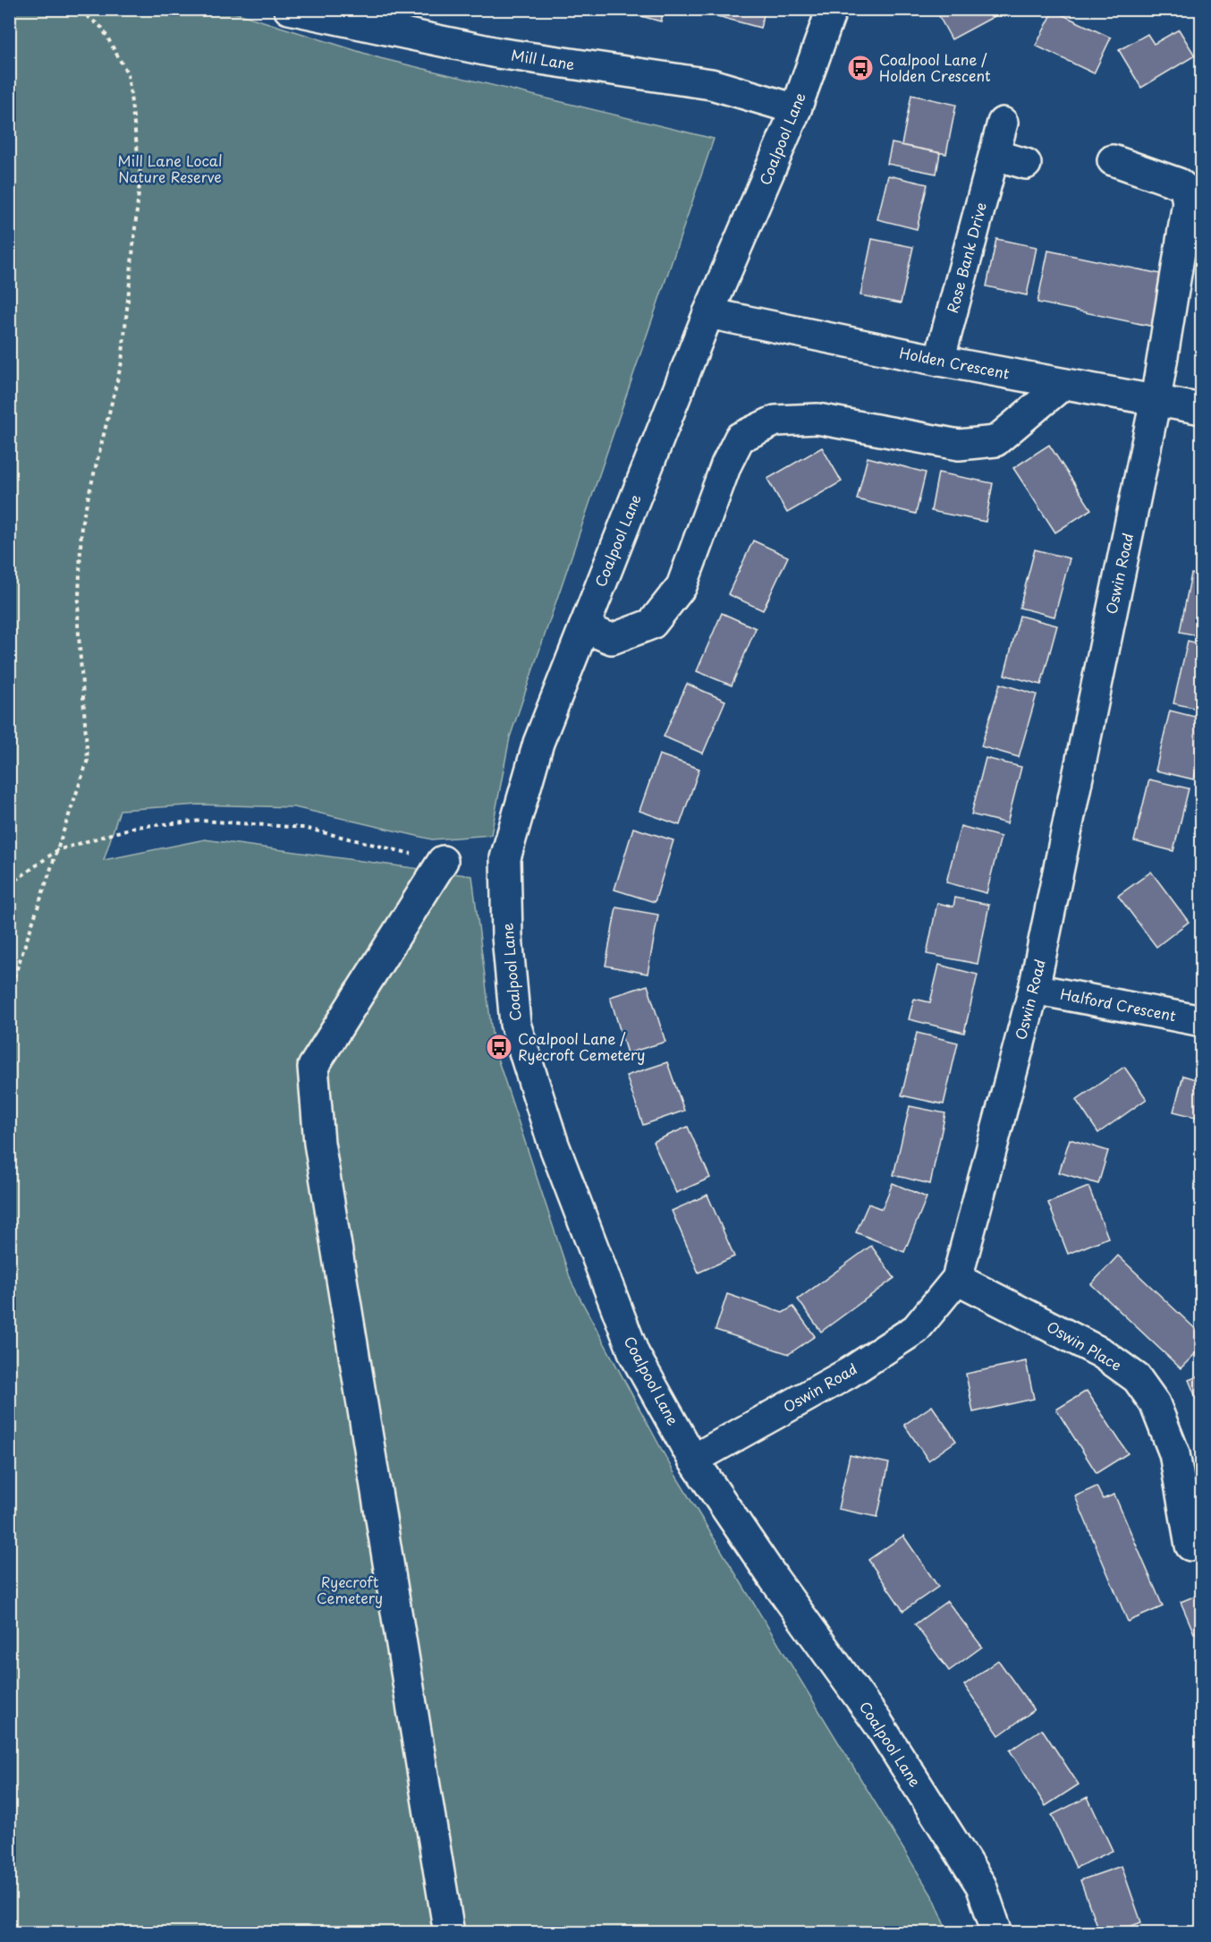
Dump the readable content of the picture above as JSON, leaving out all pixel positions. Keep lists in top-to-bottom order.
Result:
{
  "streets": {
    "street": [
      "Mill Lane",
      "Coalpool Lane",
      "Rose Bank Drive",
      "Holden Crescent",
      "Oswin Road",
      "Halford Crescent",
      "Oswin Place"
    ]
  },
  "crossings": [
    ["Mill Lane", "Coalpool Lane"],
    ["Coalpool Lane", "Holden Crescent"],
    ["Coalpool Lane", "Oswin Road"],
    ["Rose Bank Drive", "Holden Crescent"],
    ["Holden Crescent", "Oswin Road"],
    ["Oswin Road", "Halford Crescent"],
    ["Oswin Road", "Oswin Place"]
  ],
  "parks": ["Mill Lane Local Nature Reserve", "Ryecroft Cemetery"],
  "places": {
    "bus stop": ["Coalpool Lane / Holden Crescent", "Coalpool Lane / Ryecroft Cemetery"]
  }
}
